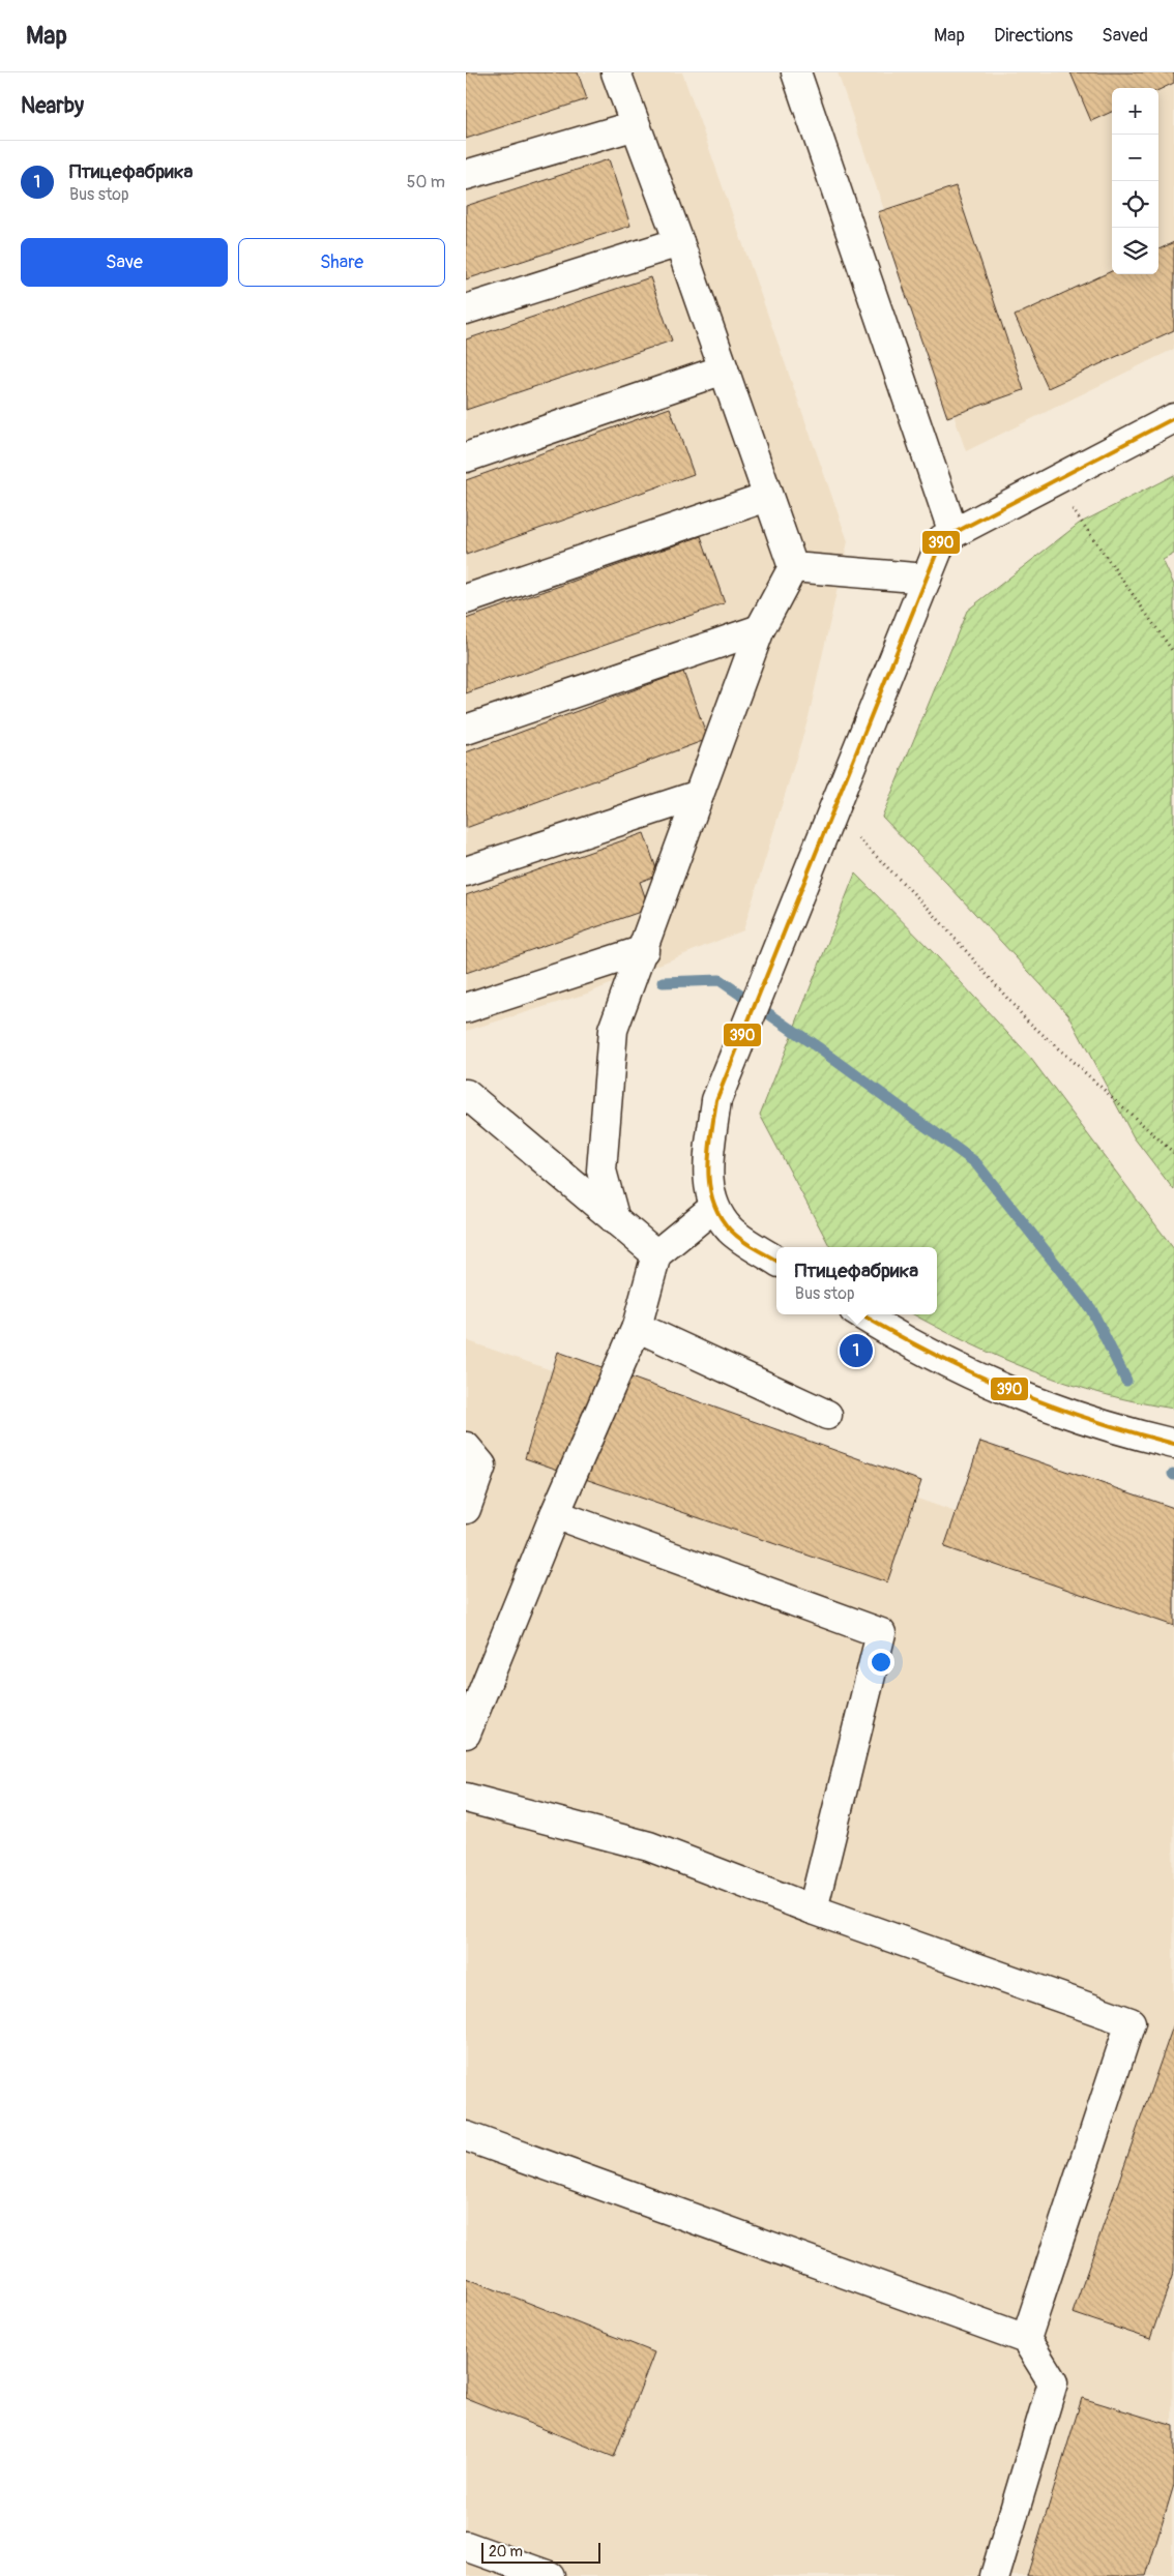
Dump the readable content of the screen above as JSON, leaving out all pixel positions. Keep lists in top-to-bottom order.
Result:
{
  "lines": ["transit line 390"],
  "scale_bar": "20 m",
  "page": {
    "header": "Map",
    "nav": ["Map", "Directions", "Saved"],
    "heading": "Nearby",
    "map_buttons": ["+", "−"],
    "list": [
      {
        "mark": "1",
        "name": "Птицефабрика",
        "note": "Bus stop",
        "value": "50 m"
      }
    ],
    "buttons": ["Save", "Share"],
    "popup": ["Птицефабрика", "Bus stop"],
    "pins": "1",
    "scale": "20 m"
  }
}
